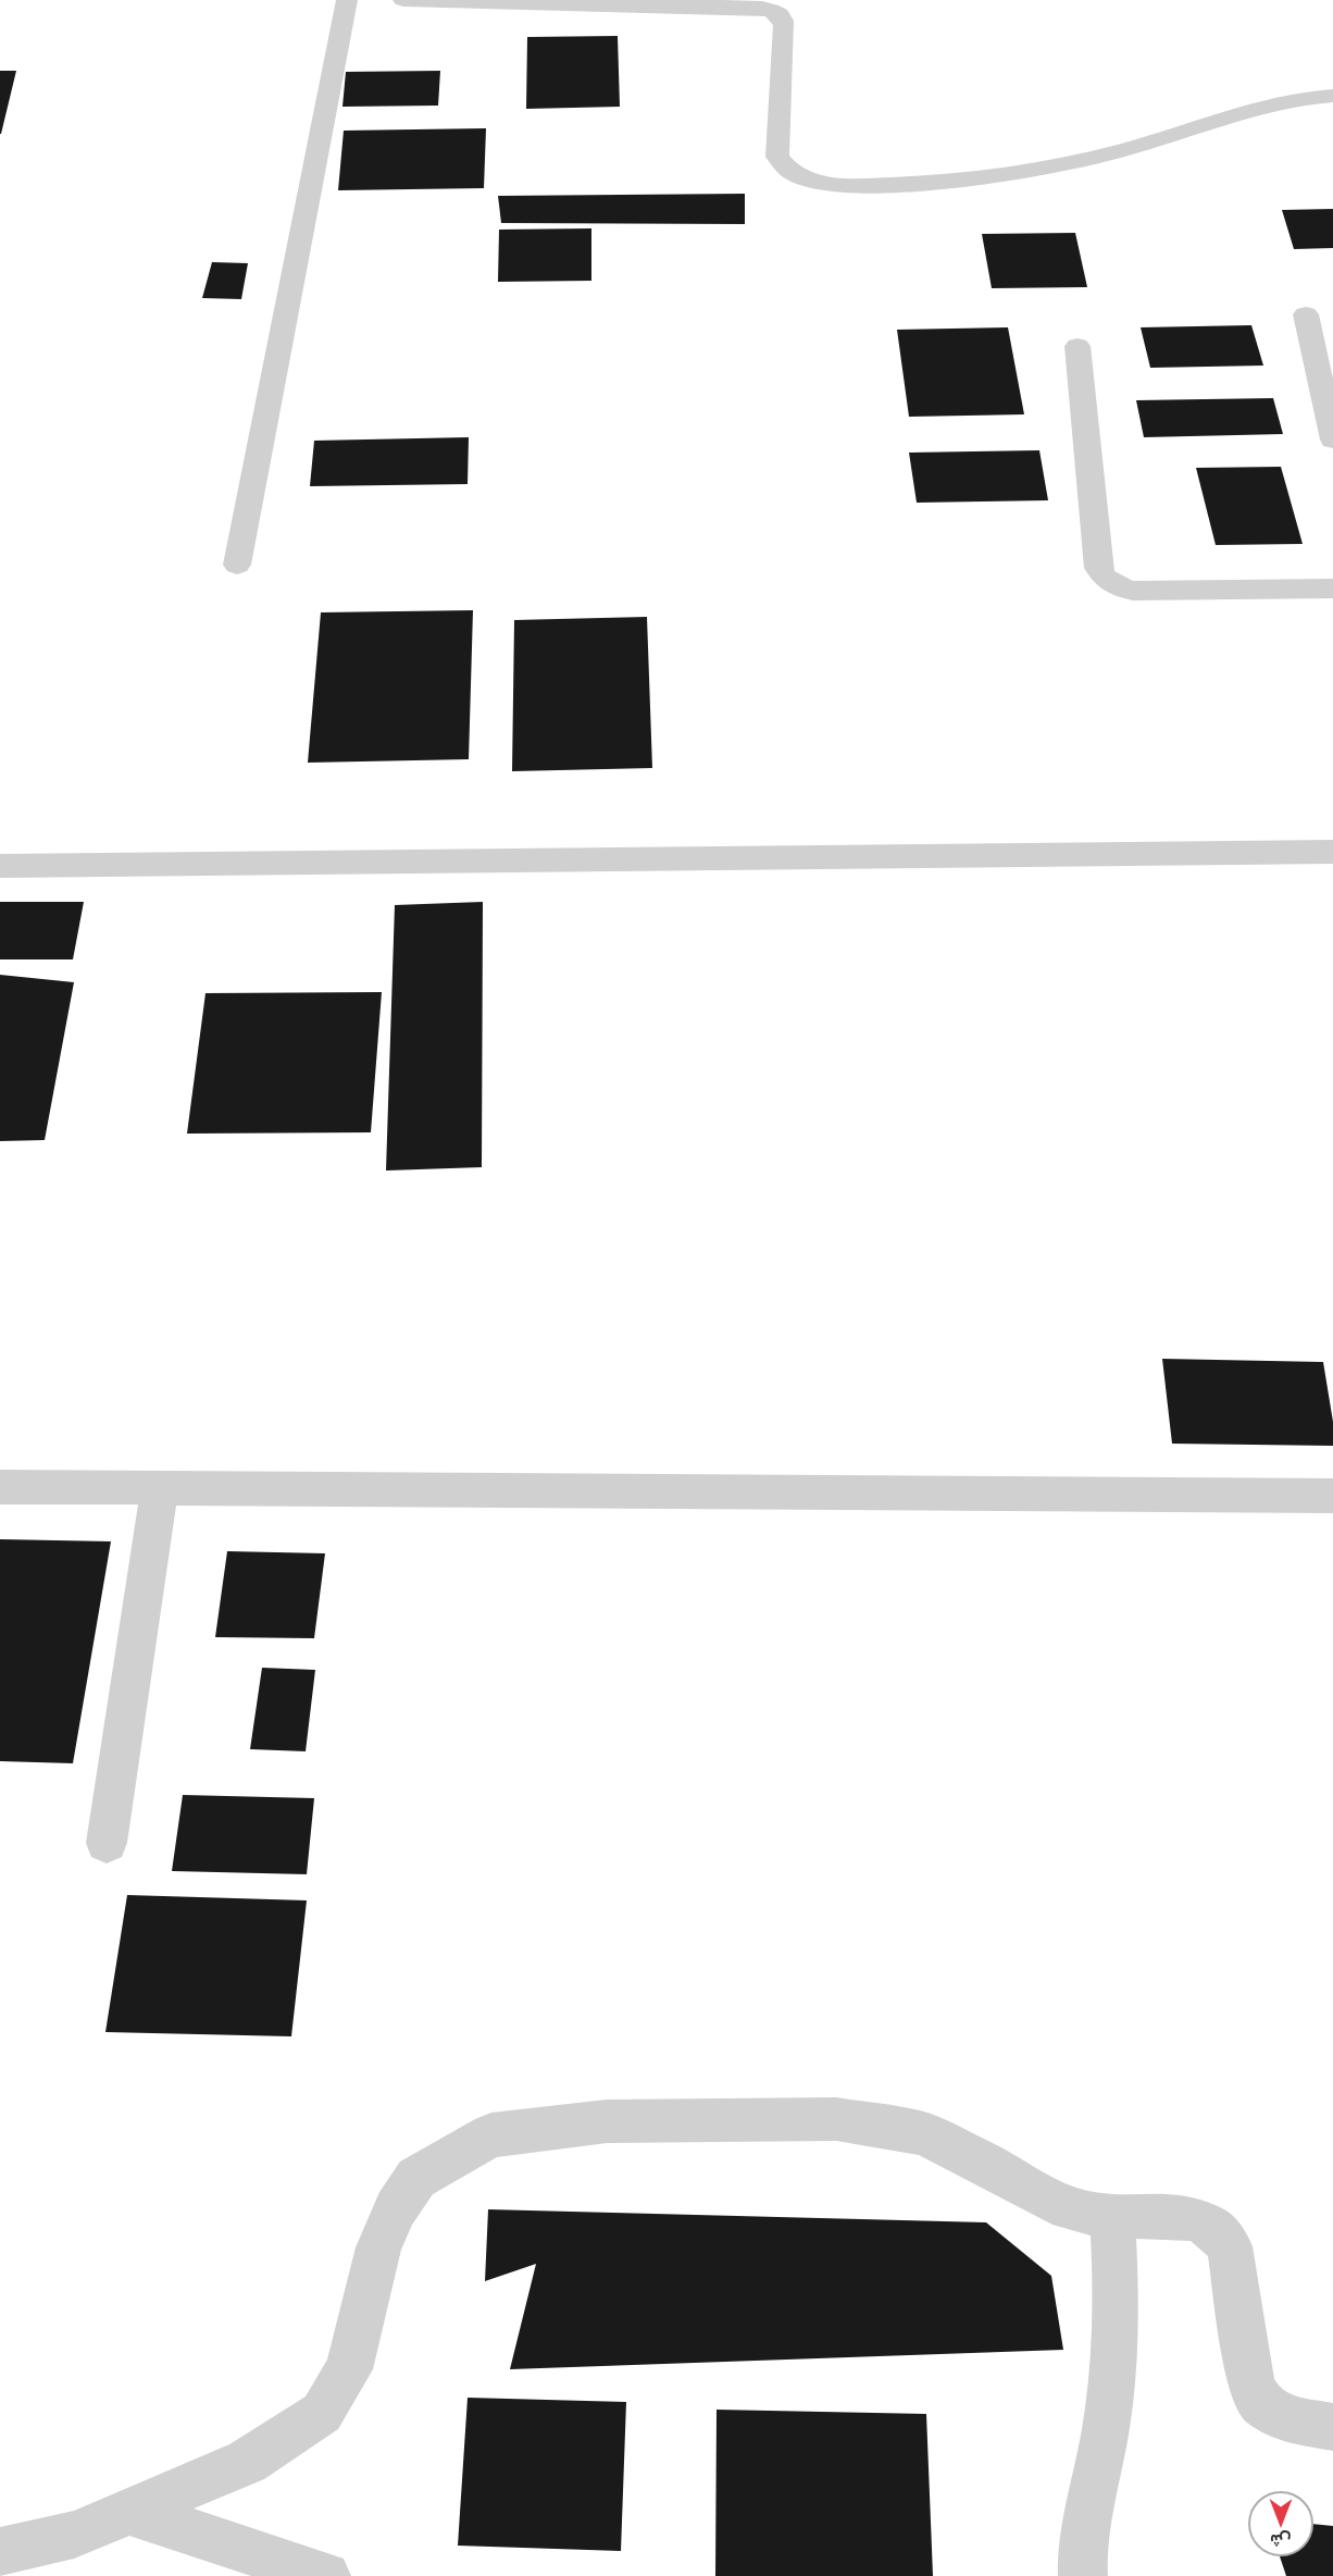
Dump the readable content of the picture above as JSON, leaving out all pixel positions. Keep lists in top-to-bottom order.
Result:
{
  "north": "bottom"
}
